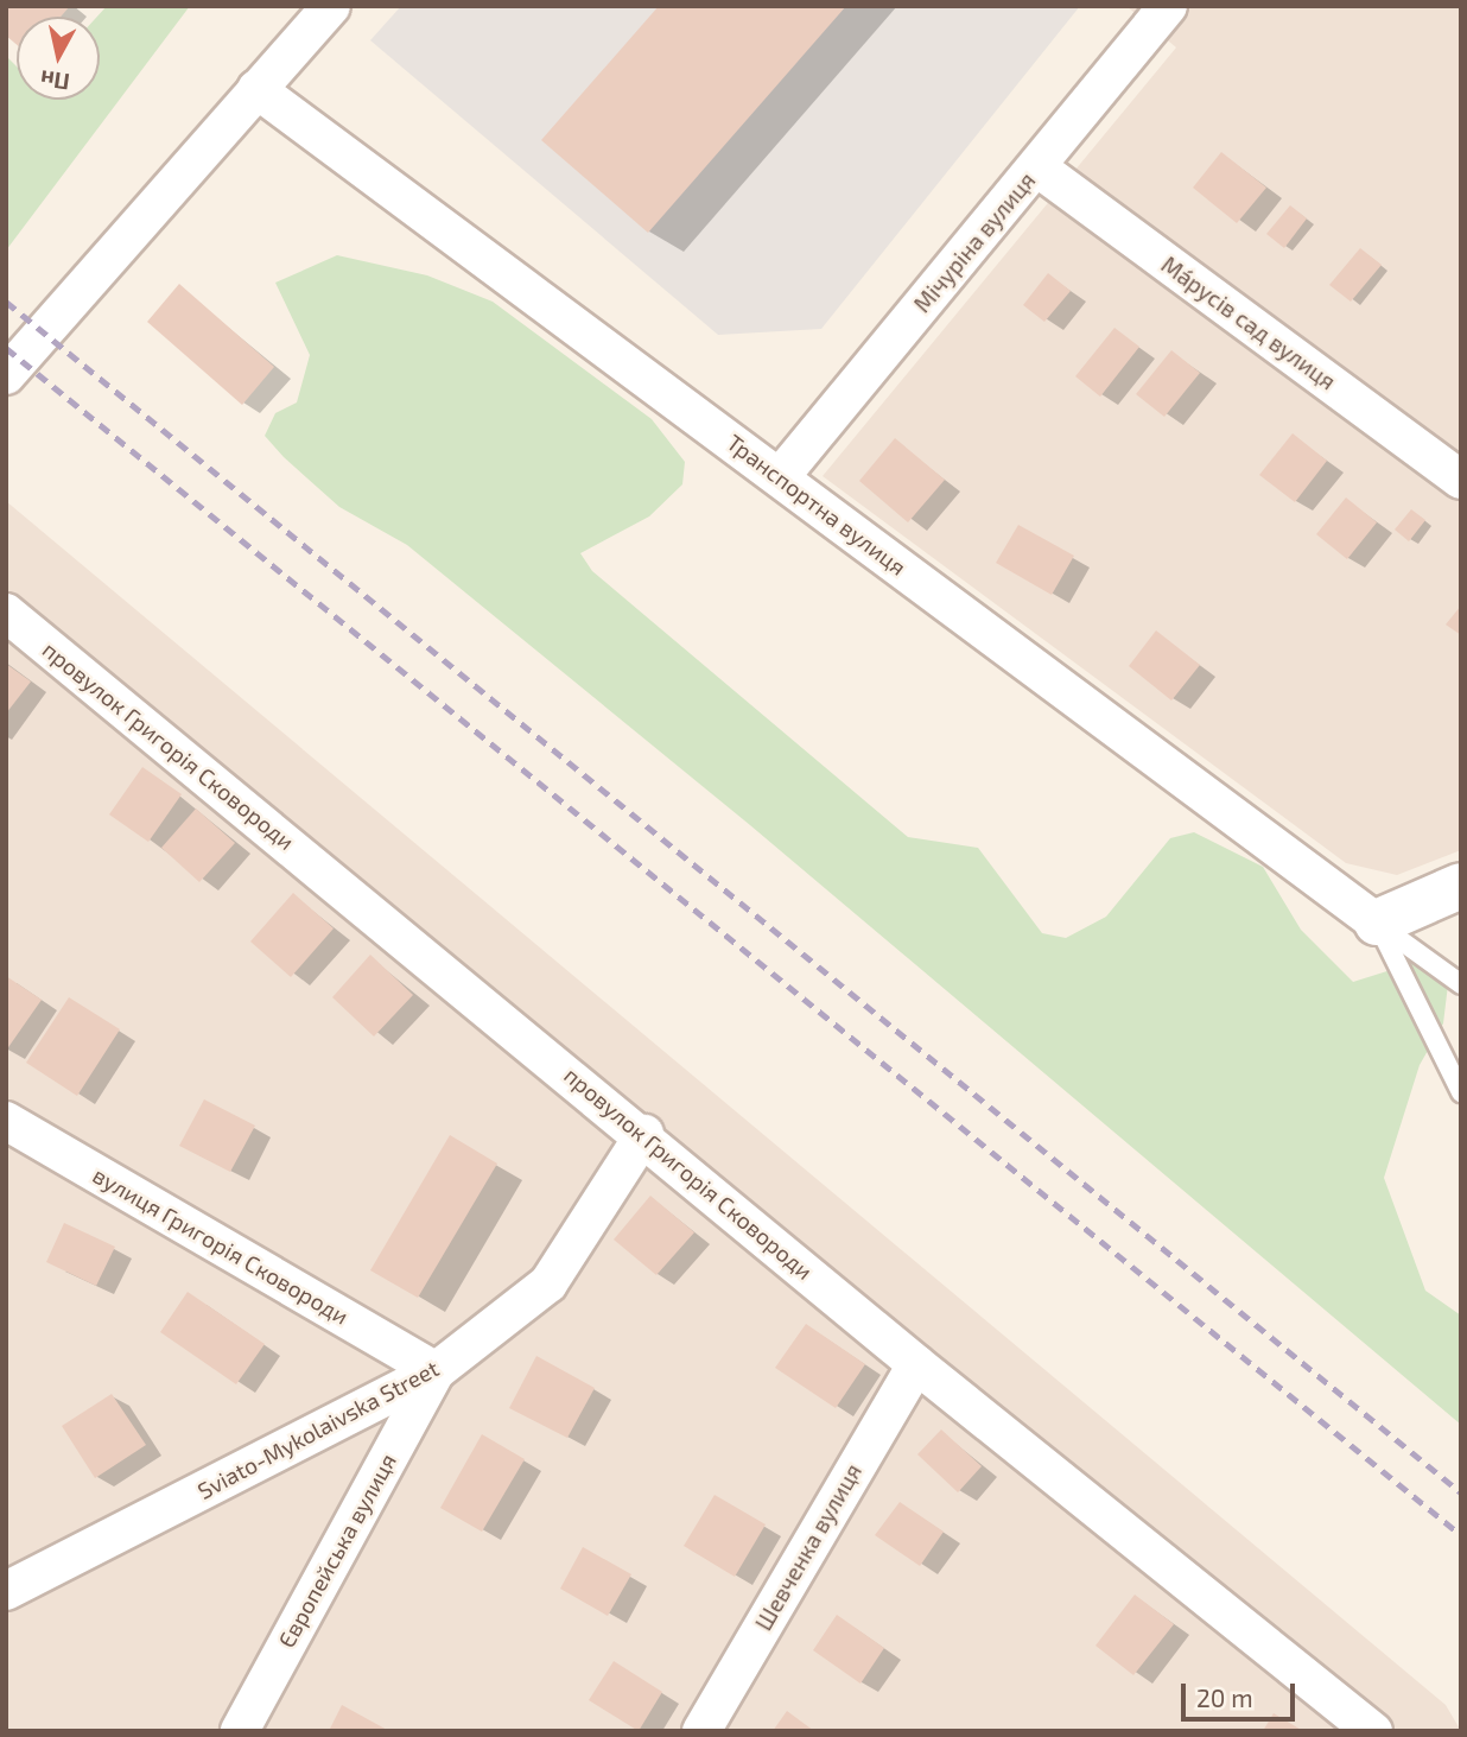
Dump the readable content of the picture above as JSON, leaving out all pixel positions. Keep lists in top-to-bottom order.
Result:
{
  "streets": {
    "street": [
      "Мічуріна вулиця",
      "Мáрусів сад вулиця",
      "Транспортна вулиця",
      "провулок Григорія Сковороди",
      "вулиця Григорія Сковороди",
      "Sviato-Mykolaivska Street",
      "Шевченка вулиця",
      "Європейська вулиця"
    ]
  },
  "crossings": [
    ["Мічуріна вулиця", "Мáрусів сад вулиця"],
    ["Мічуріна вулиця", "Транспортна вулиця"],
    ["провулок Григорія Сковороди", "Sviato-Mykolaivska Street"],
    ["провулок Григорія Сковороди", "Шевченка вулиця"],
    ["вулиця Григорія Сковороди", "Sviato-Mykolaivska Street"],
    ["вулиця Григорія Сковороди", "Європейська вулиця"],
    ["Sviato-Mykolaivska Street", "Європейська вулиця"]
  ],
  "scale_bar": "20 m",
  "north": "bottom"
}
